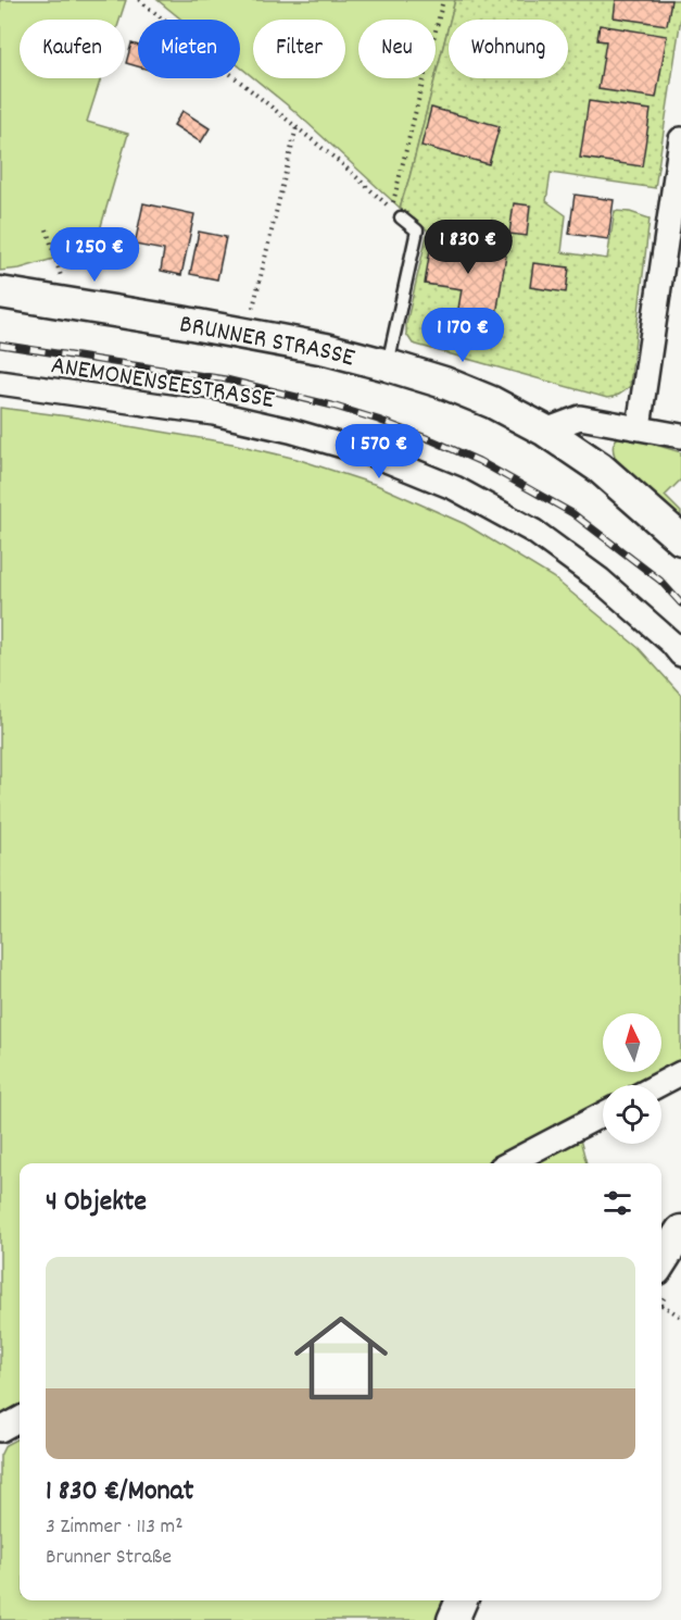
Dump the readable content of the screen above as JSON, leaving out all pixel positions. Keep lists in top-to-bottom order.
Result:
{
  "streets": {
    "main road": ["BRUNNER STRASSE"],
    "street": ["ANEMONENSEESTRASSE"]
  },
  "north": "top",
  "page": {
    "chip": [
      "Kaufen",
      "Mieten",
      "Filter",
      "Neu",
      "Wohnung"
    ],
    "price": [
      "1 830 €",
      "1 250 €",
      "1 170 €",
      "1 570 €"
    ],
    "heading": "4 Objekte",
    "list": [
      {
        "name": "1 830 €/Monat",
        "note": "3 Zimmer · 113 m² · Brunner Straße"
      }
    ]
  }
}
